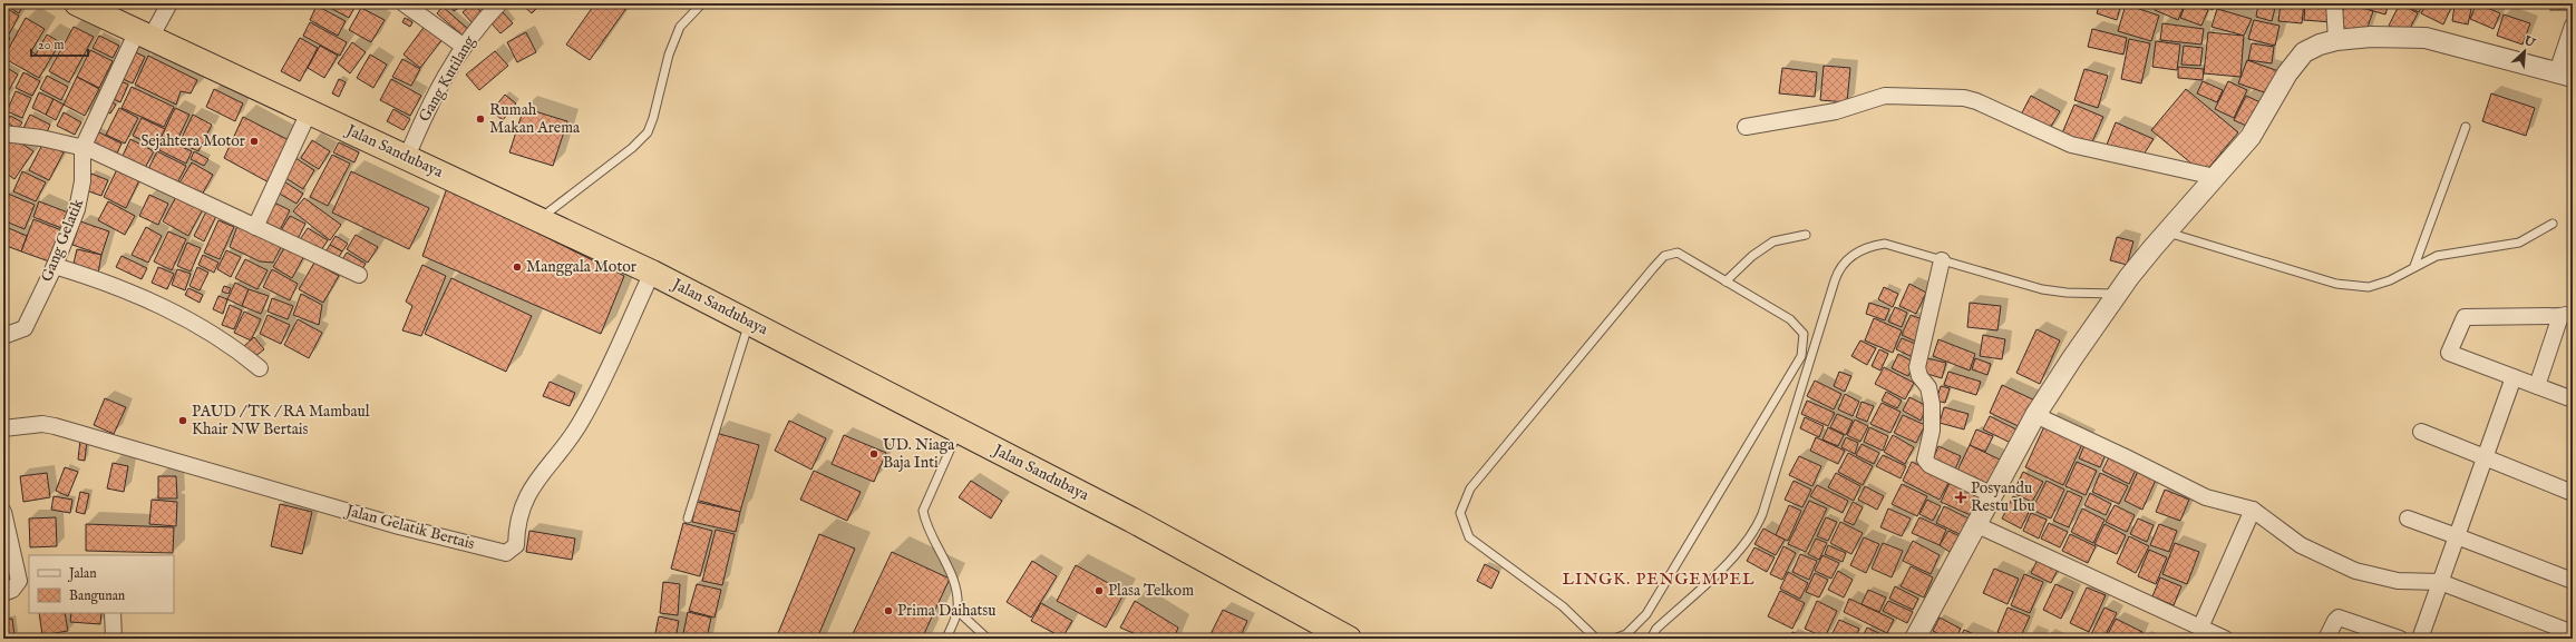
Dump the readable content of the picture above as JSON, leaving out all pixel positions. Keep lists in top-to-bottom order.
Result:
{
  "streets": {
    "highway": ["Jalan Sandubaya"],
    "street": ["Gang Kutilang", "Gang Gelatik", "Jalan Gelatik Bertais"]
  },
  "crossings": [
    ["Gang Kutilang", "Jalan Sandubaya"],
    ["Jalan Sandubaya", "Gang Gelatik"],
    ["Jalan Sandubaya", "Jalan Gelatik Bertais"]
  ],
  "districts": ["LINGK. PENGEMPEL"],
  "places": {
    "other": [
      "Rumah Makan Arema",
      "Sejahtera Motor",
      "Manggala Motor",
      "PAUD / TK / RA Mambaul Khair NW Bertais",
      "UD. Niaga Baja Inti",
      "Plasa Telkom",
      "Prima Daihatsu"
    ],
    "health": ["Posyandu Restu Ibu"]
  },
  "legend": ["Jalan", "Bangunan"],
  "scale_bar": "20 m",
  "north": "top right"
}
